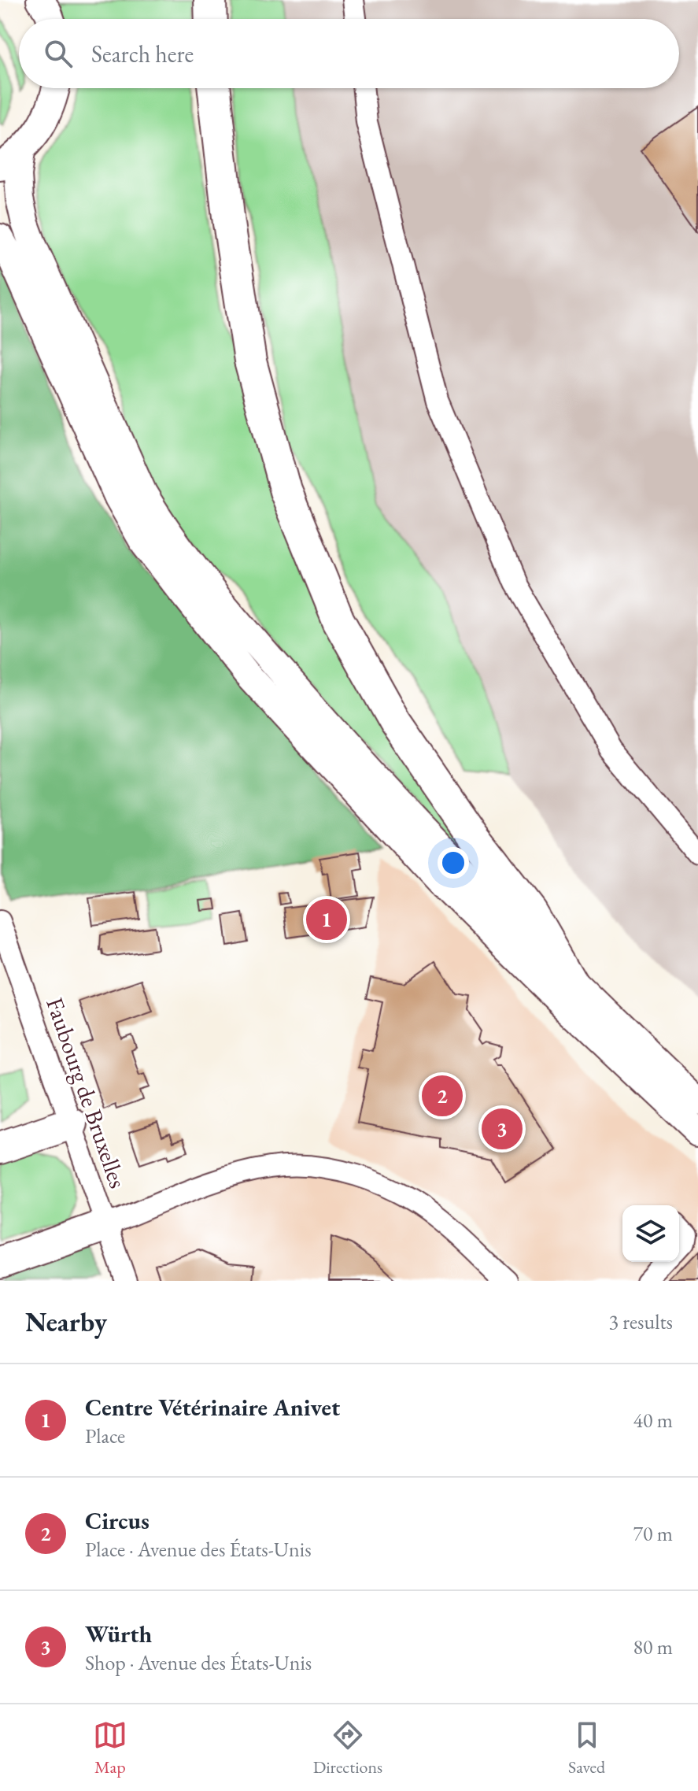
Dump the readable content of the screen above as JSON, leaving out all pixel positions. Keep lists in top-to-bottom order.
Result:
{
  "streets": {
    "street": ["Faubourg de Bruxelles"]
  },
  "page": {
    "search": "Search here",
    "pins": ["1", "2", "3"],
    "heading": ["Nearby", "3 results"],
    "list": [
      {
        "mark": "1",
        "name": "Centre Vétérinaire Anivet",
        "note": "Place",
        "value": "40 m"
      },
      {
        "mark": "2",
        "name": "Circus",
        "note": "Place · Avenue des États-Unis",
        "value": "70 m"
      },
      {
        "mark": "3",
        "name": "Würth",
        "note": "Shop · Avenue des États-Unis",
        "value": "80 m"
      }
    ],
    "nav": ["Map", "Directions", "Saved"]
  }
}
